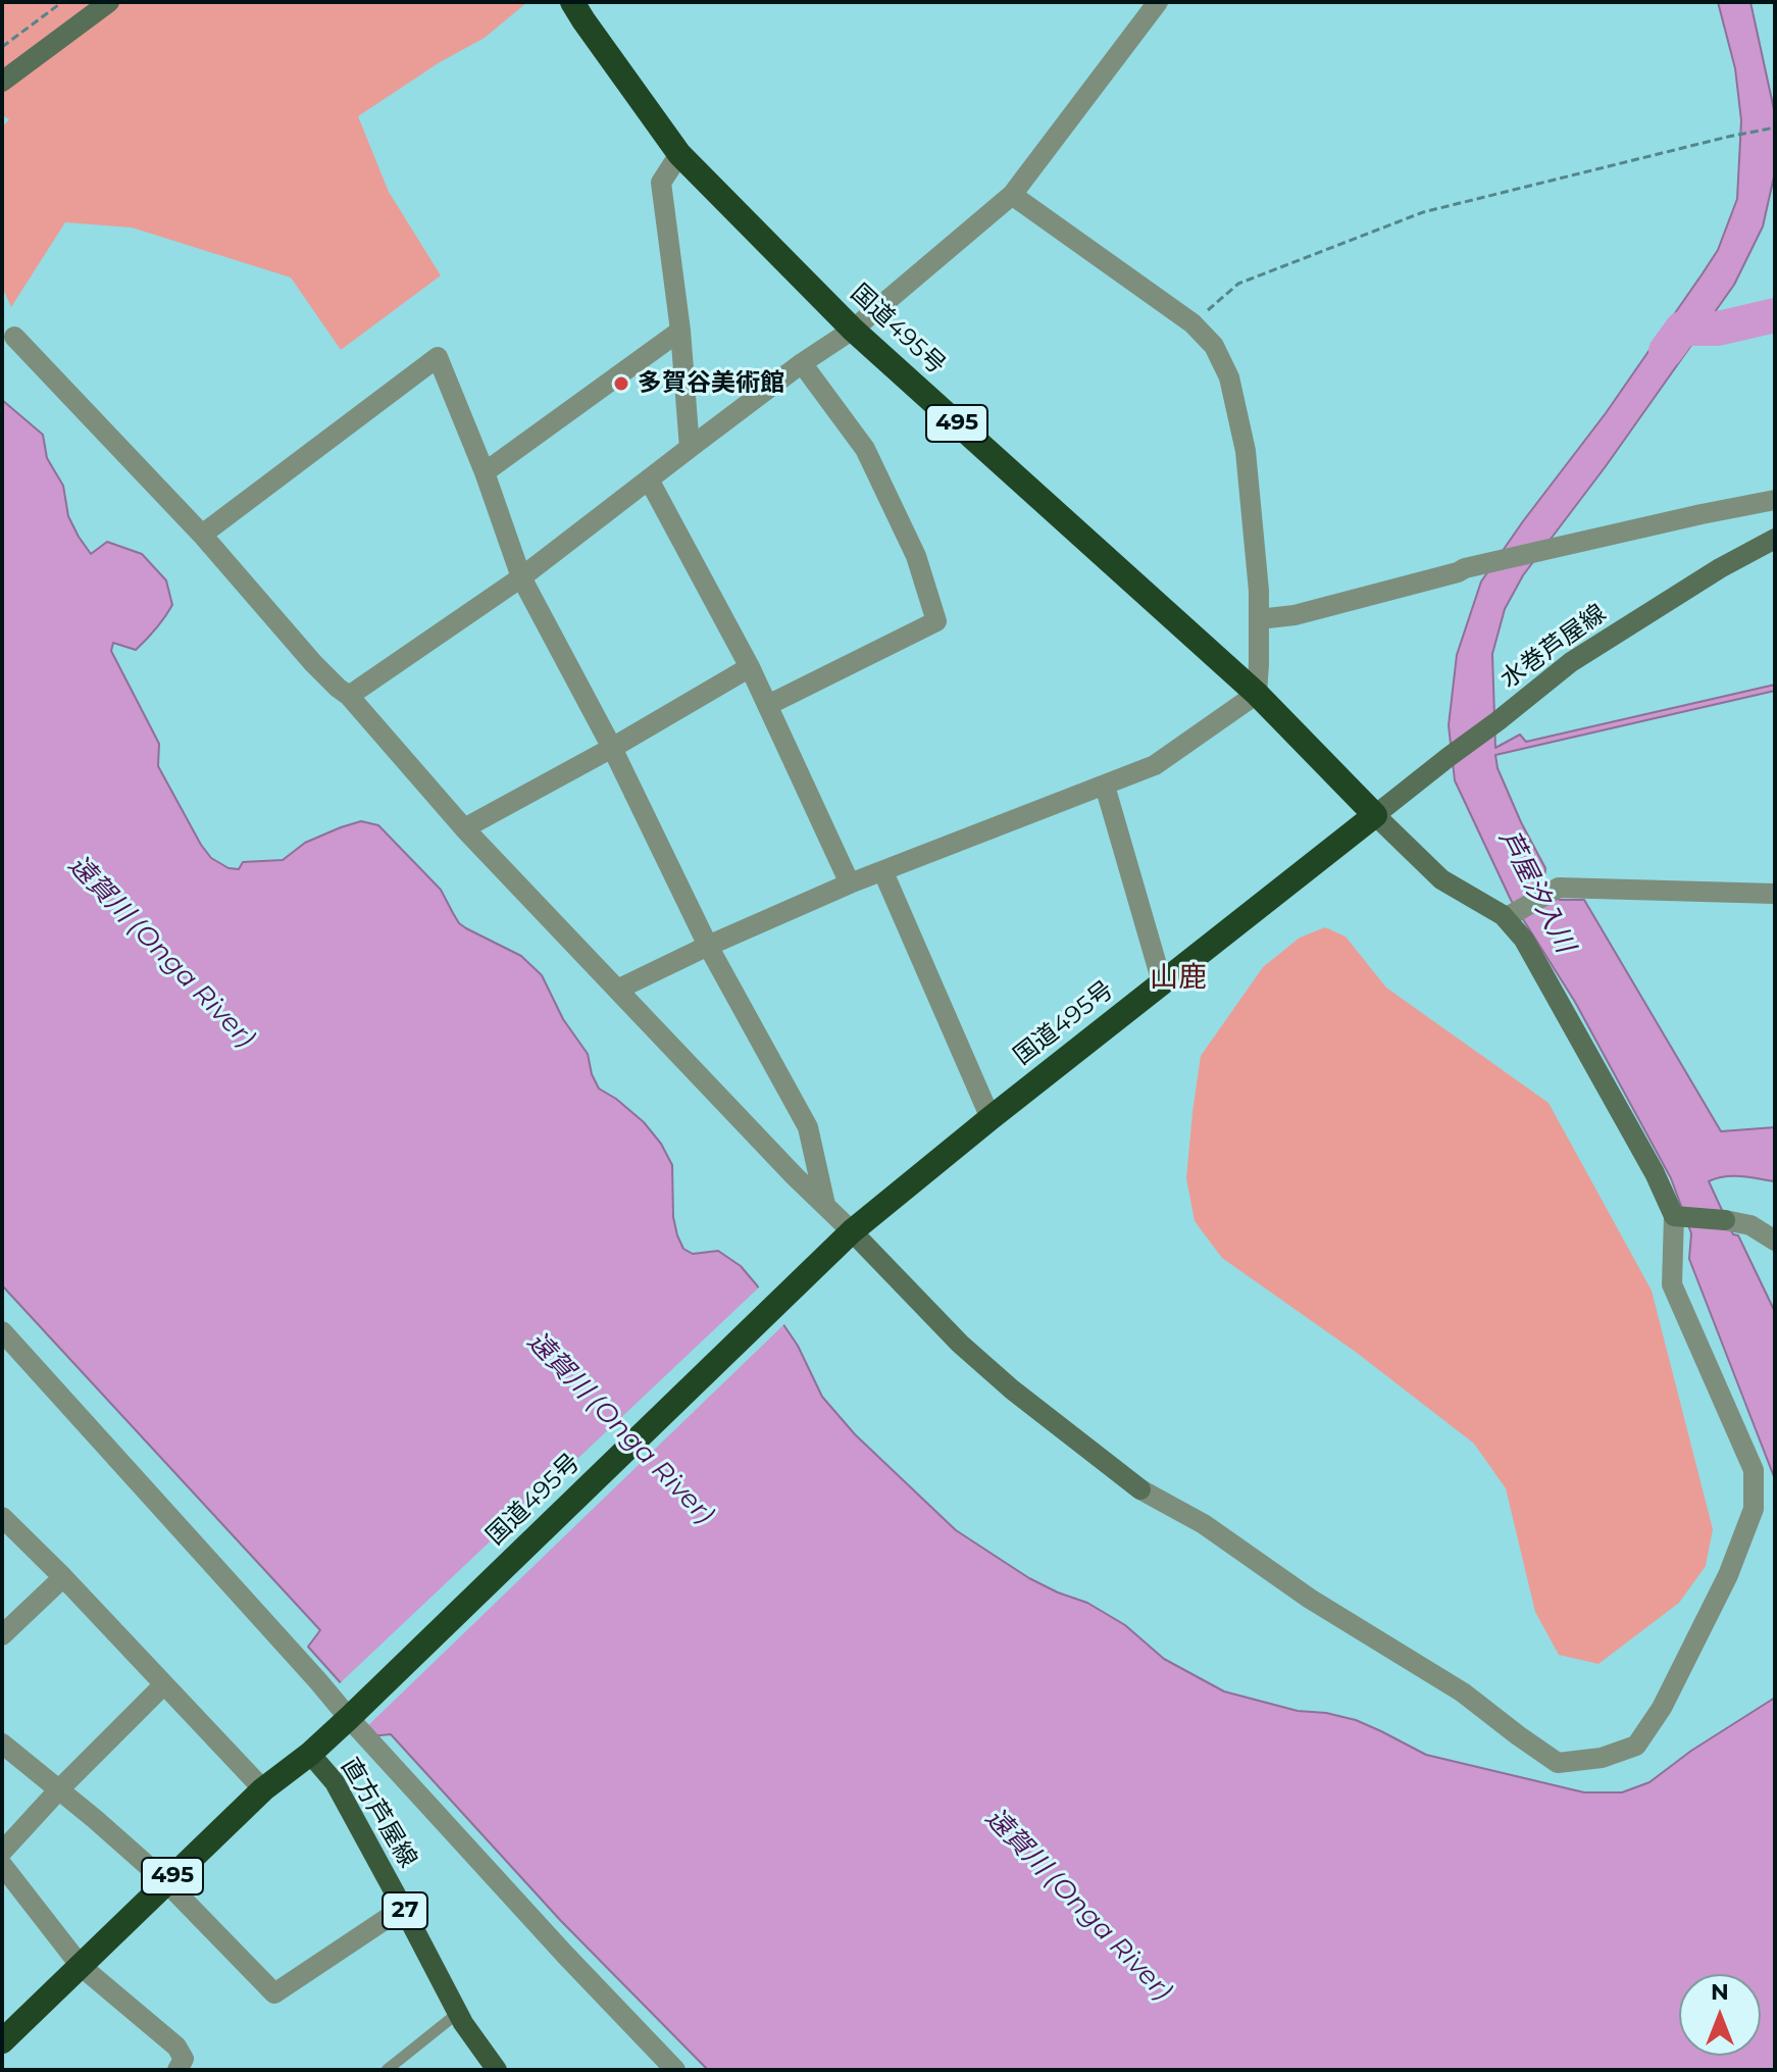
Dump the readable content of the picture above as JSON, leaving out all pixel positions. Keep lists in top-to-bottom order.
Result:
{
  "streets": {
    "highway": ["国道495号", "495"],
    "main road": ["直方芦屋線", "27"],
    "street": ["水巻芦屋線"]
  },
  "crossings": [
    ["国道495号", "水巻芦屋線"],
    ["国道495号", "直方芦屋線"]
  ],
  "districts": ["山鹿"],
  "water": ["芦屋汐入川", "遠賀川 (Onga River)"],
  "places": ["多賀谷美術館"],
  "north": "top"
}
